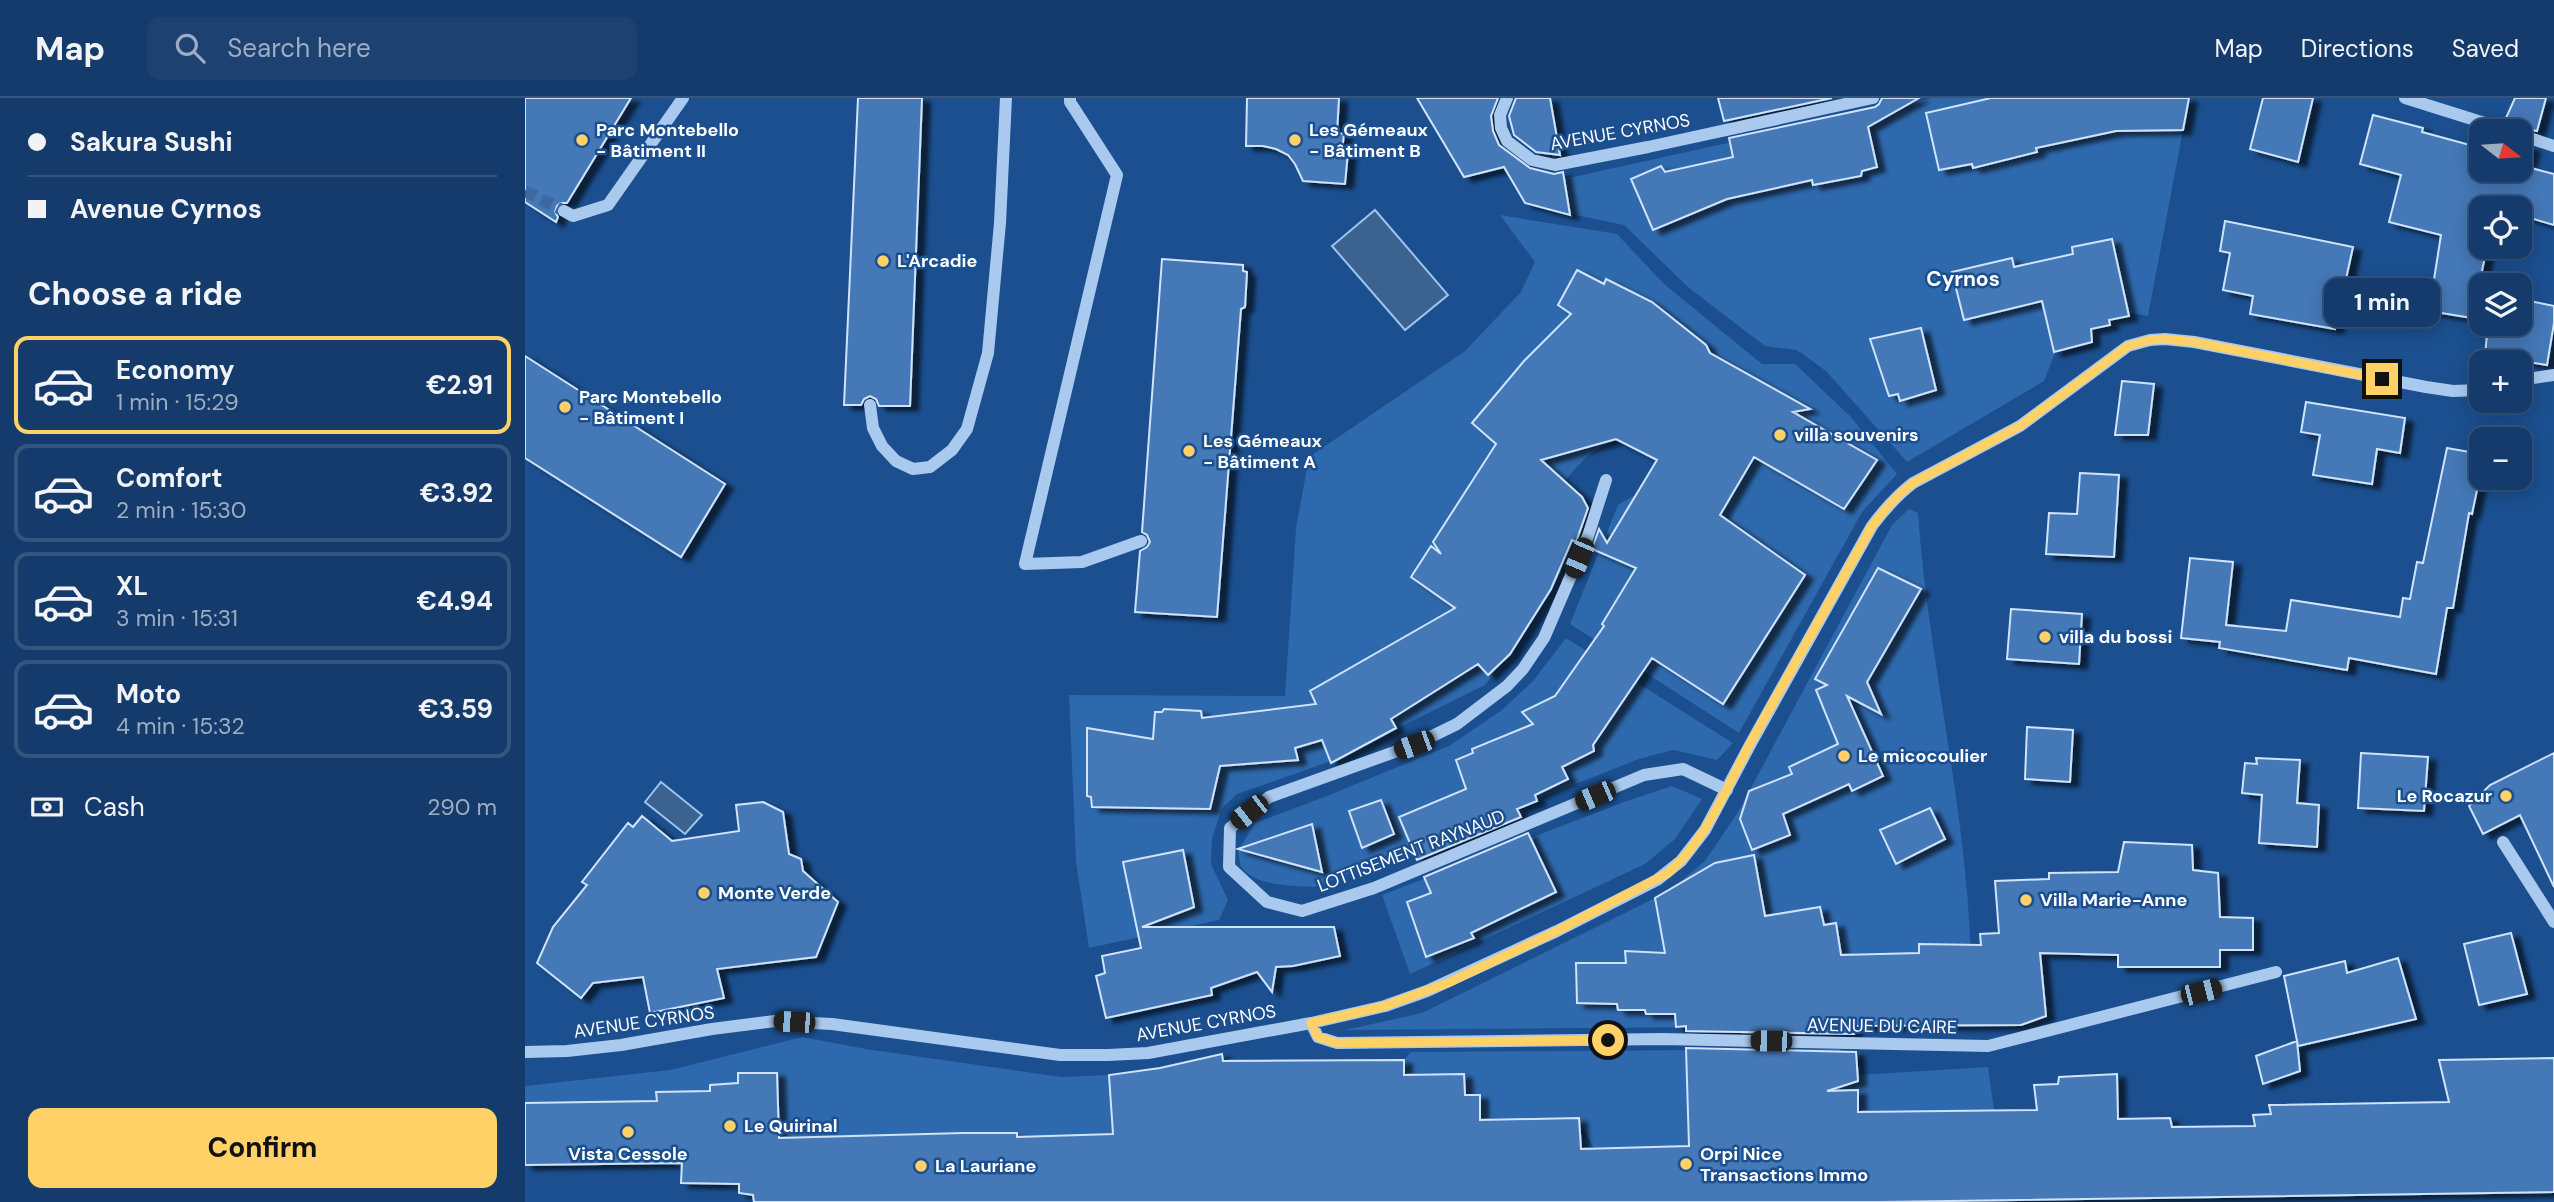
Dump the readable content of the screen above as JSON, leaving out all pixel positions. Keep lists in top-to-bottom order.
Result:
{
  "streets": {
    "street": ["AVENUE CYRNOS", "LOTTISEMENT RAYNAUD", "AVENUE DU CAIRE"]
  },
  "crossings": [
    ["AVENUE CYRNOS", "LOTTISEMENT RAYNAUD"],
    ["AVENUE CYRNOS", "AVENUE DU CAIRE"]
  ],
  "districts": ["Cyrnos"],
  "places": [
    "Parc Montebello - Bâtiment II",
    "Les Gémeaux - Bâtiment B",
    "L'Arcadie",
    "Parc Montebello - Bâtiment I",
    "villa souvenirs",
    "Les Gémeaux - Bâtiment A",
    "villa du bossi",
    "Le micocoulier",
    "Le Rocazur",
    "Monte Verde",
    "Villa Marie-Anne",
    "Le Quirinal",
    "Vista Cessole",
    "Orpi Nice Transactions Immo",
    "La Lauriane"
  ],
  "north": "right",
  "page": {
    "header": "Map",
    "search": "Search here",
    "nav": ["Map", "Directions", "Saved"],
    "banner": ["Sakura Sushi", "Avenue Cyrnos"],
    "map_buttons": ["+", "−"],
    "heading": "Choose a ride",
    "bubble": "1 min",
    "list": [
      {
        "name": "Economy",
        "note": "1 min · 15:29",
        "value": "€2.91"
      },
      {
        "name": "Comfort",
        "note": "2 min · 15:30",
        "value": "€3.92"
      },
      {
        "name": "XL",
        "note": "3 min · 15:31",
        "value": "€4.94"
      },
      {
        "name": "Moto",
        "note": "4 min · 15:32",
        "value": "€3.59"
      }
    ],
    "pay": ["Cash", "290 m"],
    "buttons": "Confirm"
  }
}
